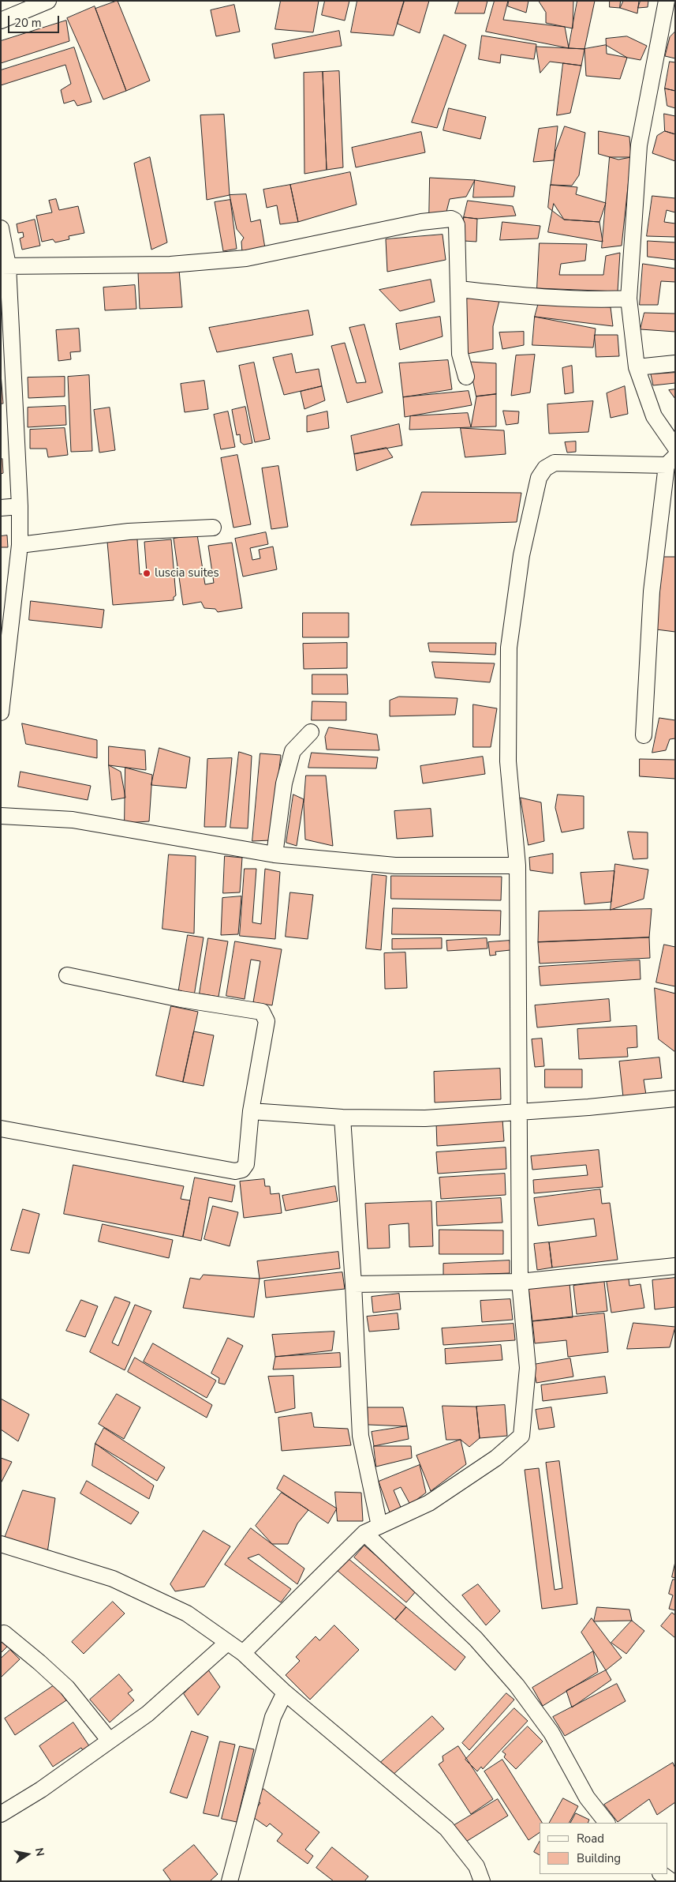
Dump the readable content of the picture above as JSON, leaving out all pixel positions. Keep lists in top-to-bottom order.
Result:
{
  "places": ["luscia suites"],
  "legend": ["Road", "Building"],
  "scale_bar": "20 m",
  "north": "right"
}
